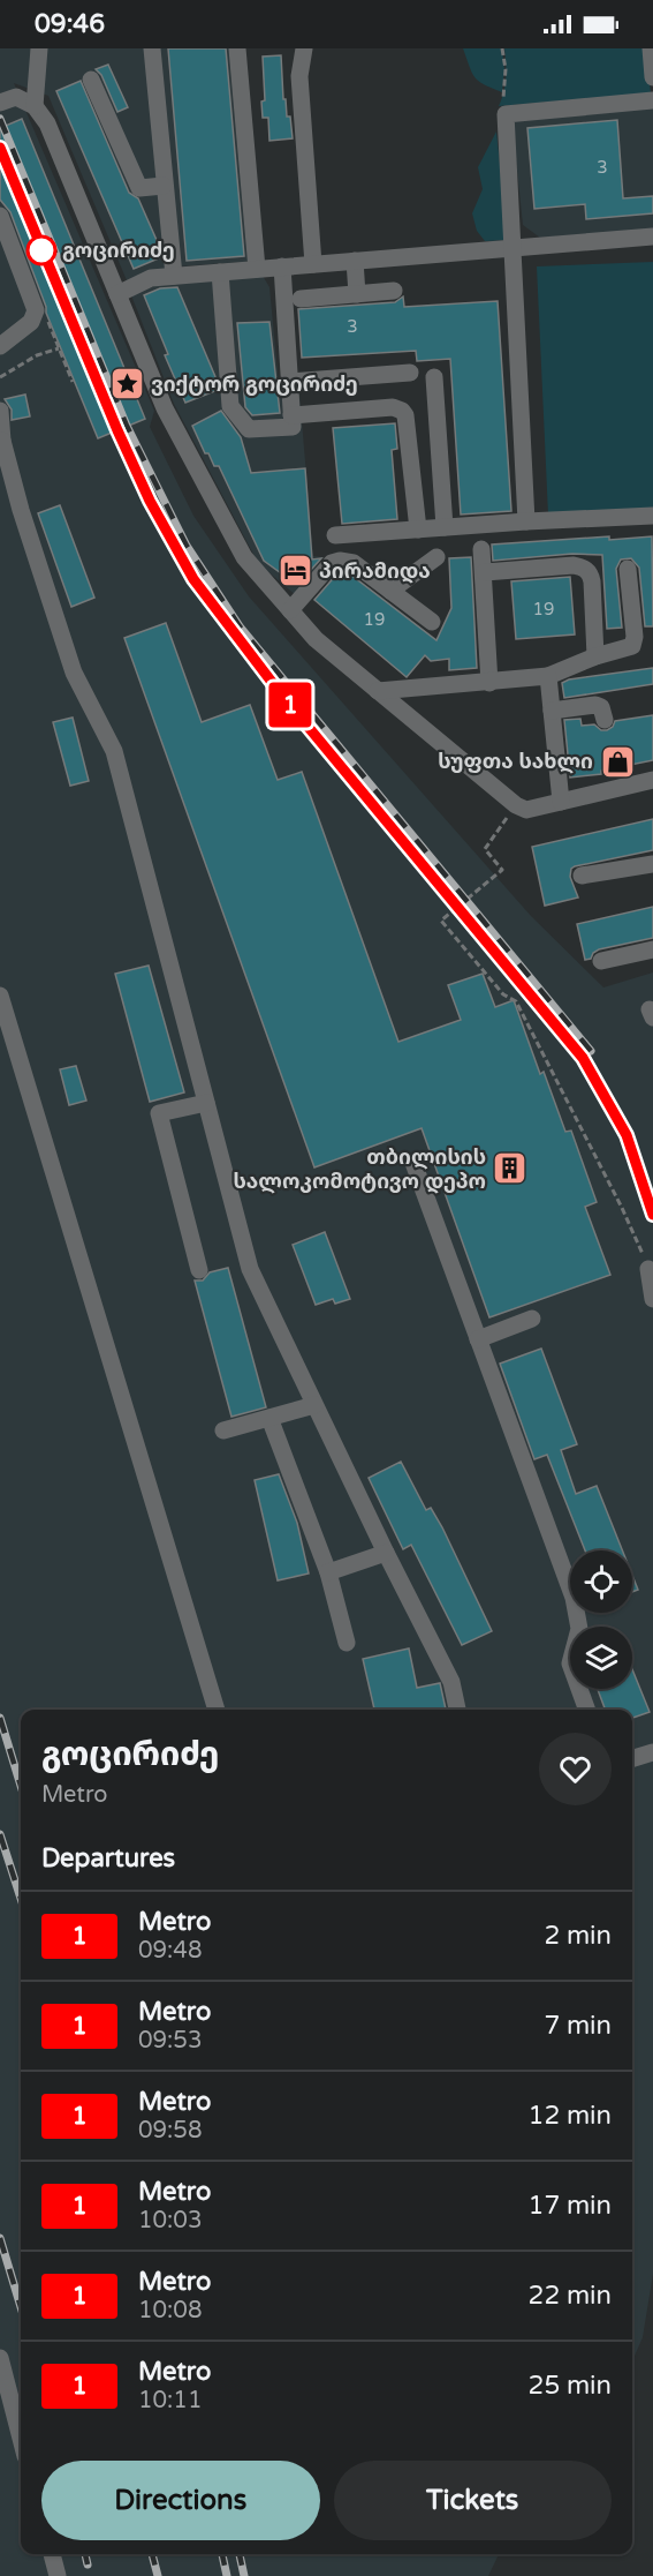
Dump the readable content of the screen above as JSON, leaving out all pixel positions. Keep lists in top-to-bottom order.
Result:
{
  "places": {
    "other": ["გოცირიძე"],
    "place": ["ვიქტორ გოცირიძე"],
    "hotel": ["პირამიდა"],
    "shop": ["სუფთა სახლი"],
    "building": ["თბილისის სალოკომოტივო დეპო"]
  },
  "lines": ["metro line 1"],
  "house_numbers": [
    "3",
    "3",
    "19",
    "19"
  ],
  "page": {
    "status": "09:46",
    "on_map": "1",
    "heading": [
      ["გოცირიძე", "Metro"],
      "Departures"
    ],
    "list": [
      {
        "mark": "1",
        "name": "Metro",
        "note": "09:48",
        "value": "2 min"
      },
      {
        "mark": "1",
        "name": "Metro",
        "note": "09:53",
        "value": "7 min"
      },
      {
        "mark": "1",
        "name": "Metro",
        "note": "09:58",
        "value": "12 min"
      },
      {
        "mark": "1",
        "name": "Metro",
        "note": "10:03",
        "value": "17 min"
      },
      {
        "mark": "1",
        "name": "Metro",
        "note": "10:08",
        "value": "22 min"
      },
      {
        "mark": "1",
        "name": "Metro",
        "note": "10:11",
        "value": "25 min"
      }
    ],
    "buttons": ["Directions", "Tickets"]
  }
}
